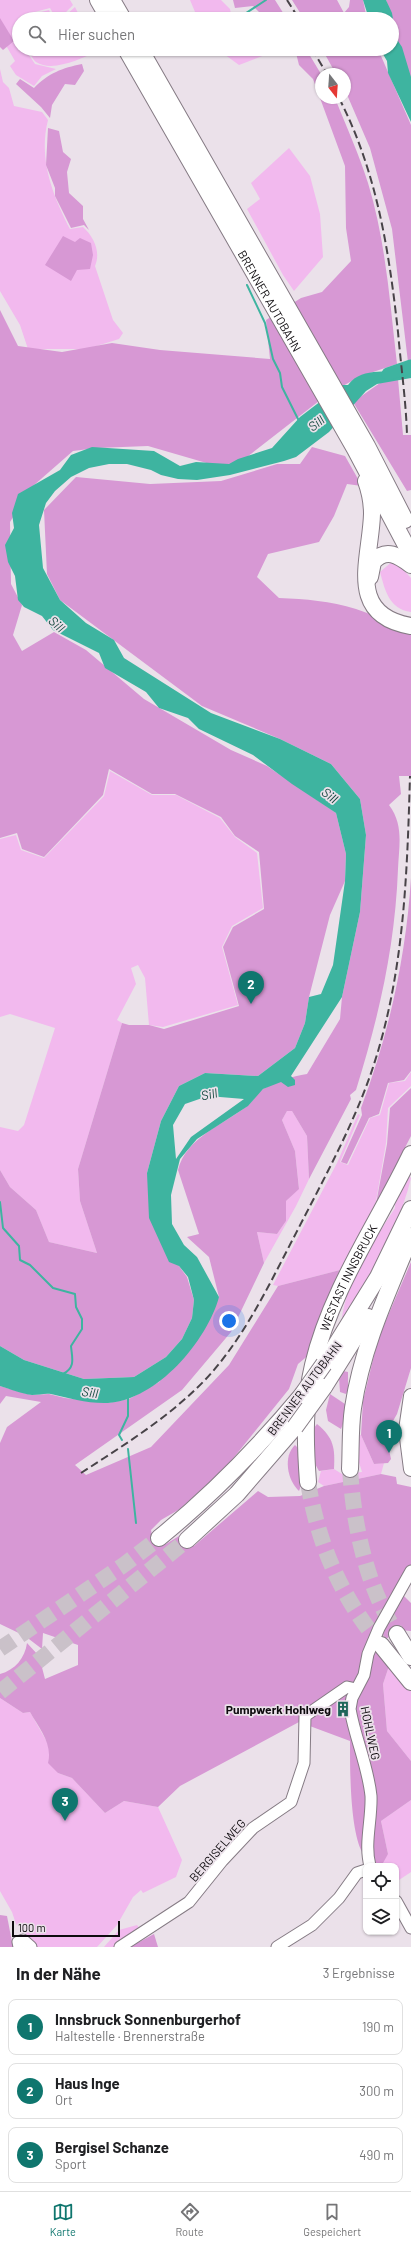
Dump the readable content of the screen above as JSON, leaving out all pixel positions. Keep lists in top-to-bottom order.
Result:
{
  "streets": {
    "highway": ["BRENNER AUTOBAHN", "WESTAST INNSBRUCK"],
    "street": ["HOHLWEG", "BERGISELWEG"]
  },
  "crossings": [
    ["HOHLWEG", "BERGISELWEG"]
  ],
  "water": ["Sill"],
  "places": {
    "building": ["Pumpwerk Hohlweg"]
  },
  "scale_bar": "100 m",
  "north": "bottom",
  "page": {
    "search": "Hier suchen",
    "pins": ["2", "1", "3"],
    "scale": "100 m",
    "heading": ["In der Nähe", "3 Ergebnisse"],
    "list": [
      {
        "mark": "1",
        "name": "Innsbruck Sonnenburgerhof",
        "note": "Haltestelle · Brennerstraße",
        "value": "190 m"
      },
      {
        "mark": "2",
        "name": "Haus Inge",
        "note": "Ort",
        "value": "300 m"
      },
      {
        "mark": "3",
        "name": "Bergisel Schanze",
        "note": "Sport",
        "value": "490 m"
      }
    ],
    "nav": ["Karte", "Route", "Gespeichert"]
  }
}
